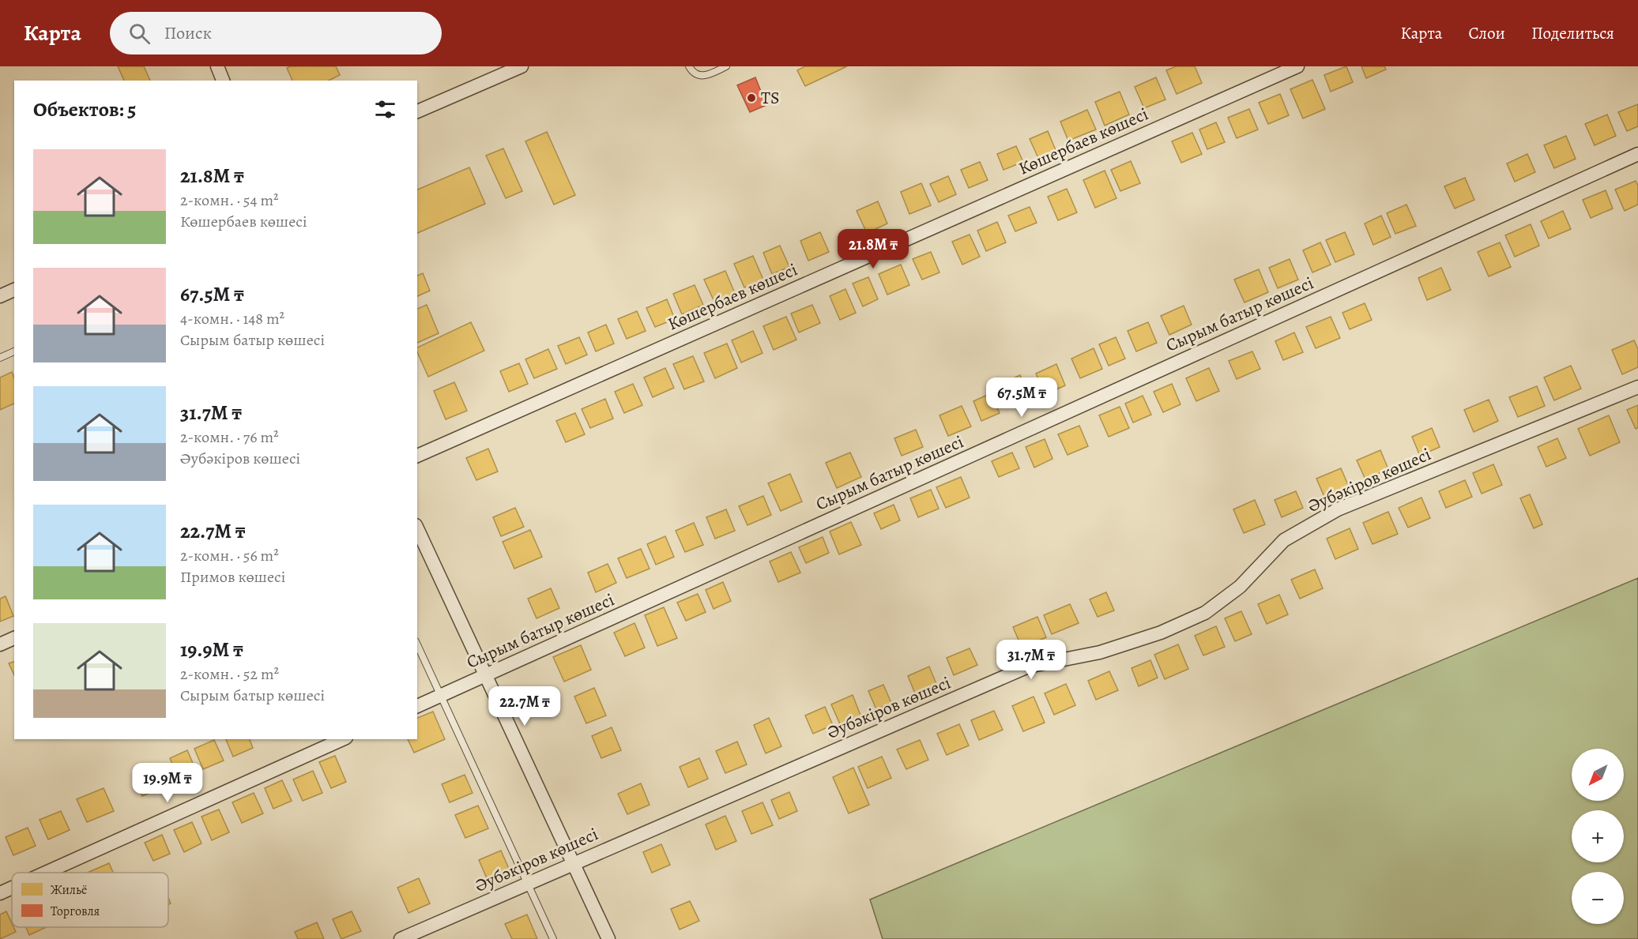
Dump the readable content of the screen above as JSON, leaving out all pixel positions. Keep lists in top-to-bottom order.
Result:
{
  "streets": {
    "street": ["Көшербаев көшесі", "Сырым батыр көшесі", "Әубәкіров көшесі"]
  },
  "places": ["TS"],
  "legend": ["Жильё", "Торговля"],
  "north": "bottom left",
  "page": {
    "header": "Карта",
    "search": "Поиск",
    "nav": ["Карта", "Слои", "Поделиться"],
    "heading": "Объектов: 5",
    "list": [
      {
        "name": "21.8M ₸",
        "note": "2-комн. · 54 m² · Көшербаев көшесі"
      },
      {
        "name": "67.5M ₸",
        "note": "4-комн. · 148 m² · Сырым батыр көшесі"
      },
      {
        "name": "31.7M ₸",
        "note": "2-комн. · 76 m² · Әубәкіров көшесі"
      },
      {
        "name": "22.7M ₸",
        "note": "2-комн. · 56 m² · Примов көшесі"
      },
      {
        "name": "19.9M ₸",
        "note": "2-комн. · 52 m² · Сырым батыр көшесі"
      }
    ],
    "price": [
      "21.8M ₸",
      "67.5M ₸",
      "31.7M ₸",
      "22.7M ₸",
      "19.9M ₸"
    ],
    "map_buttons": ["+", "−"]
  }
}
